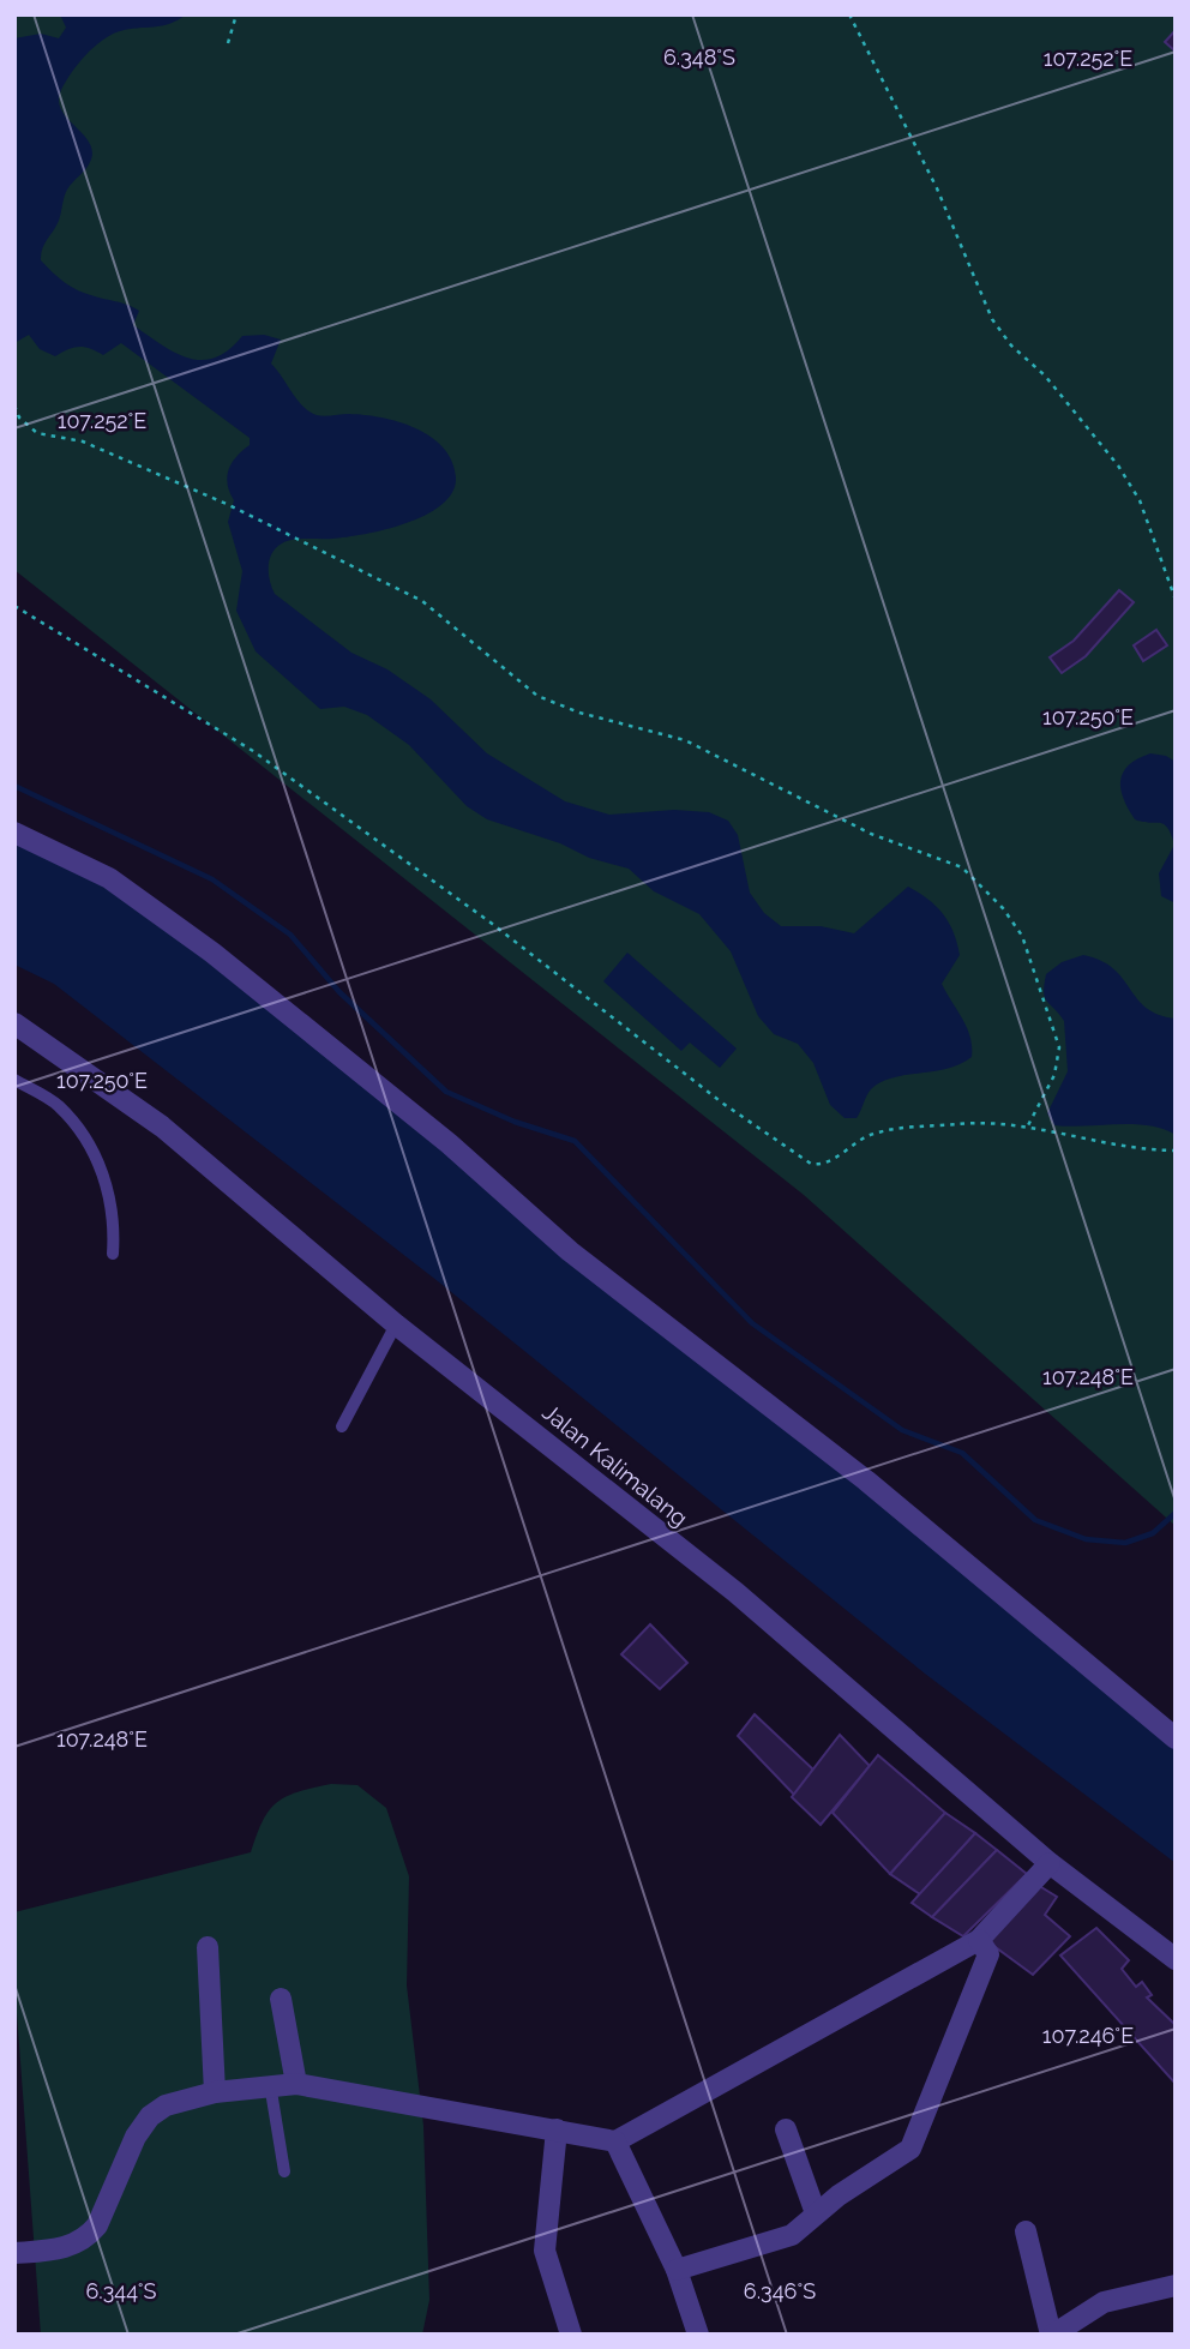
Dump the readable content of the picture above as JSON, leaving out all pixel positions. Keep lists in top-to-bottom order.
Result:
{
  "streets": {
    "street": ["Jalan Kalimalang"]
  },
  "coordinates": [
    "6.348°S",
    "107.252°E",
    "107.250°E",
    "107.248°E",
    "107.246°E",
    "6.344°S",
    "6.346°S"
  ]
}
